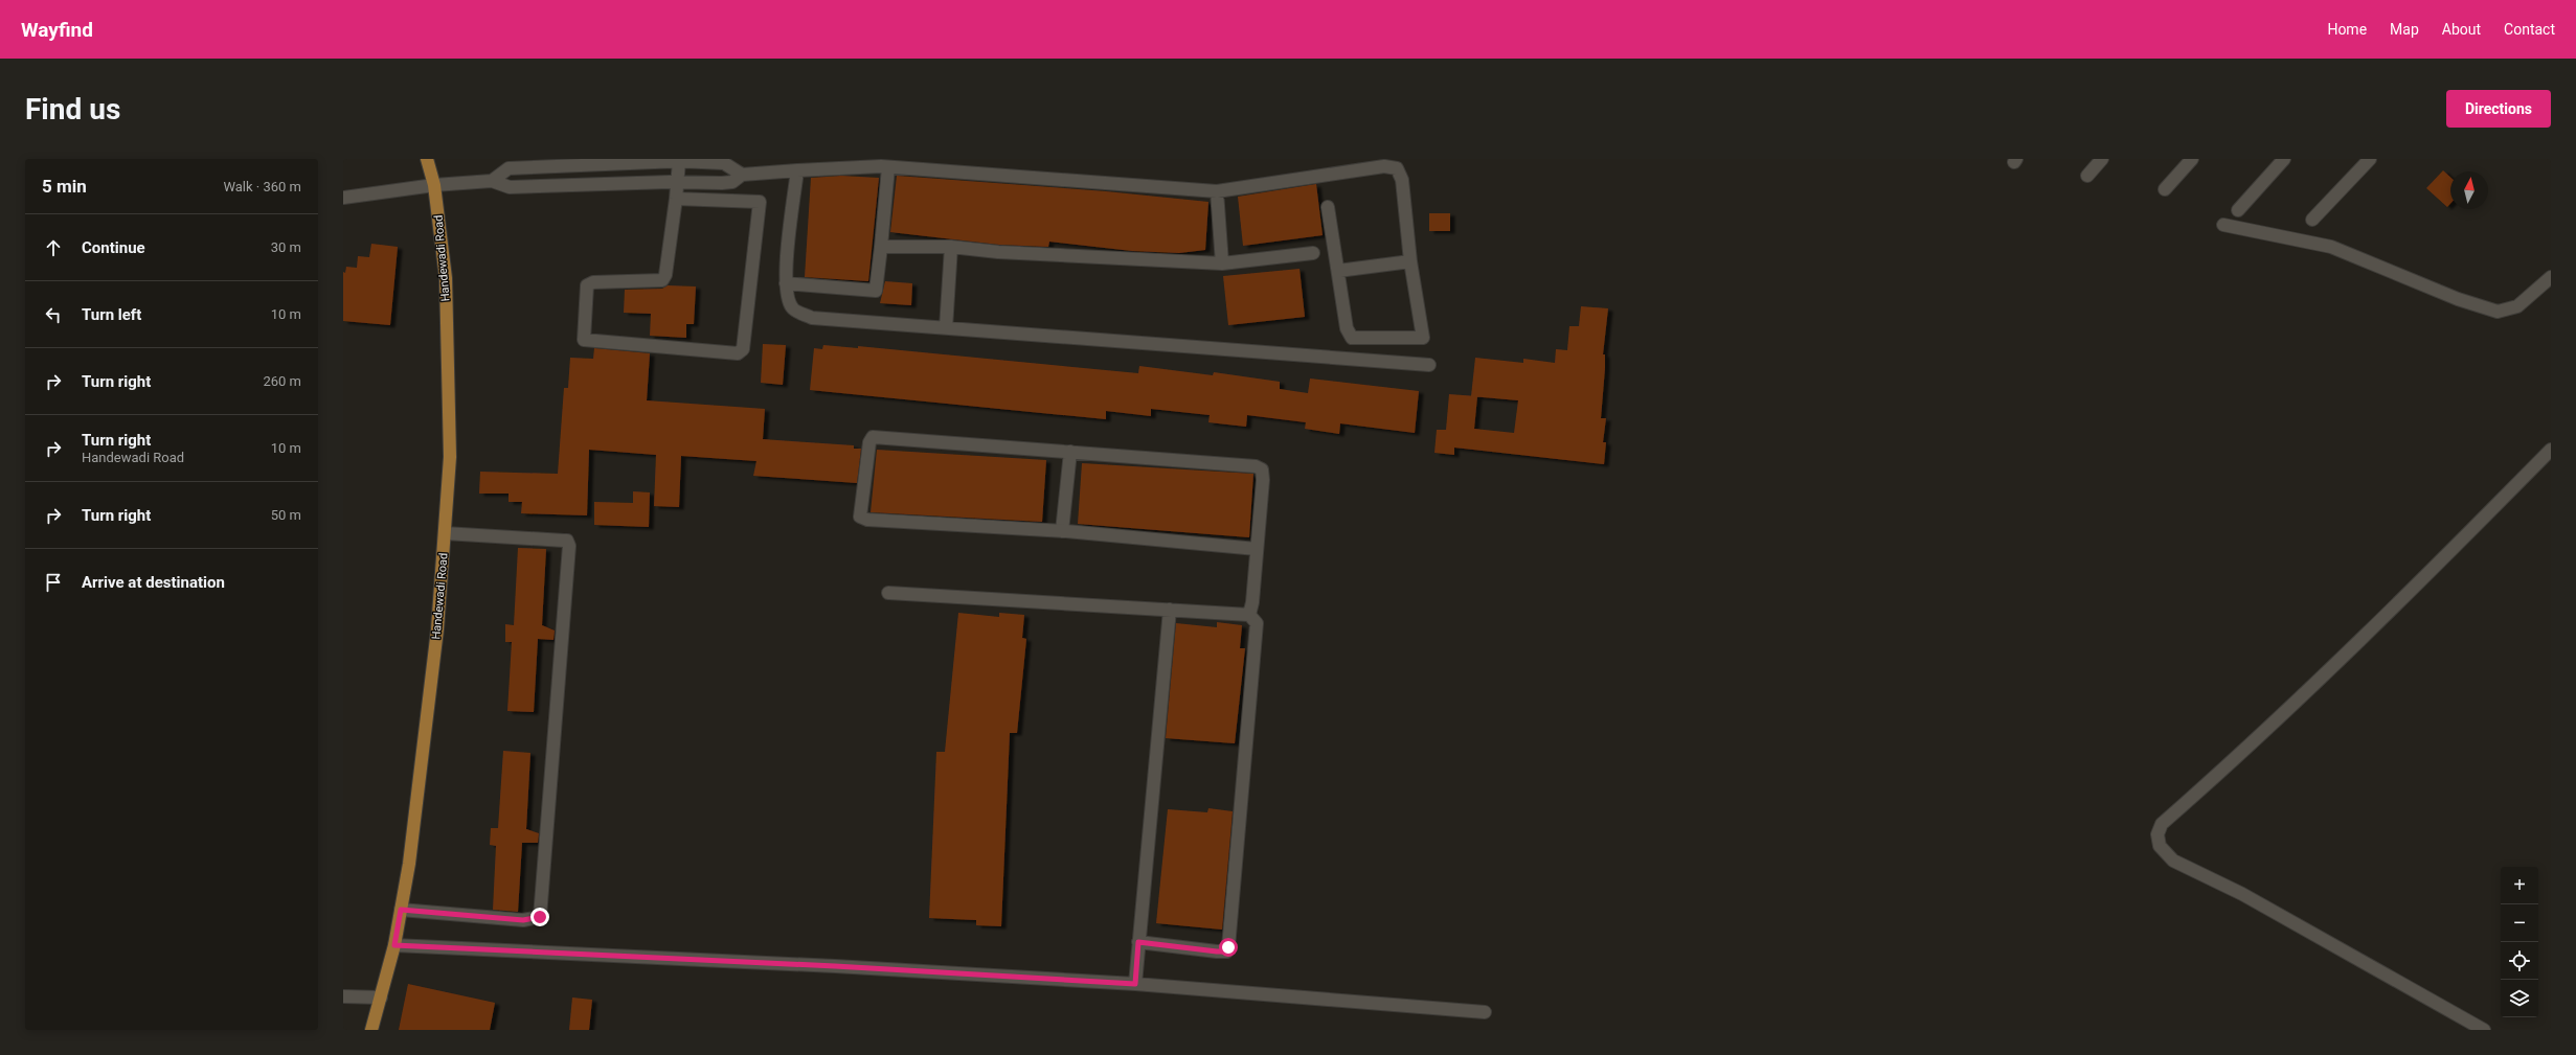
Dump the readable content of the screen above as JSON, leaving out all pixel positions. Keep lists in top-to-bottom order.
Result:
{
  "streets": {
    "main road": ["Handewadi Road"]
  },
  "north": "top",
  "page": {
    "header": "Wayfind",
    "nav": [
      "Home",
      "Map",
      "About",
      "Contact"
    ],
    "buttons": "Directions",
    "title": "Find us",
    "heading": ["5 min", "Walk · 360 m"],
    "list": [
      ["Continue", "30 m"],
      ["Turn left", "10 m"],
      ["Turn right", "260 m"],
      ["Turn right", "Handewadi Road", "10 m"],
      ["Turn right", "50 m"],
      "Arrive at destination"
    ],
    "map_buttons": ["+", "−"]
  }
}
